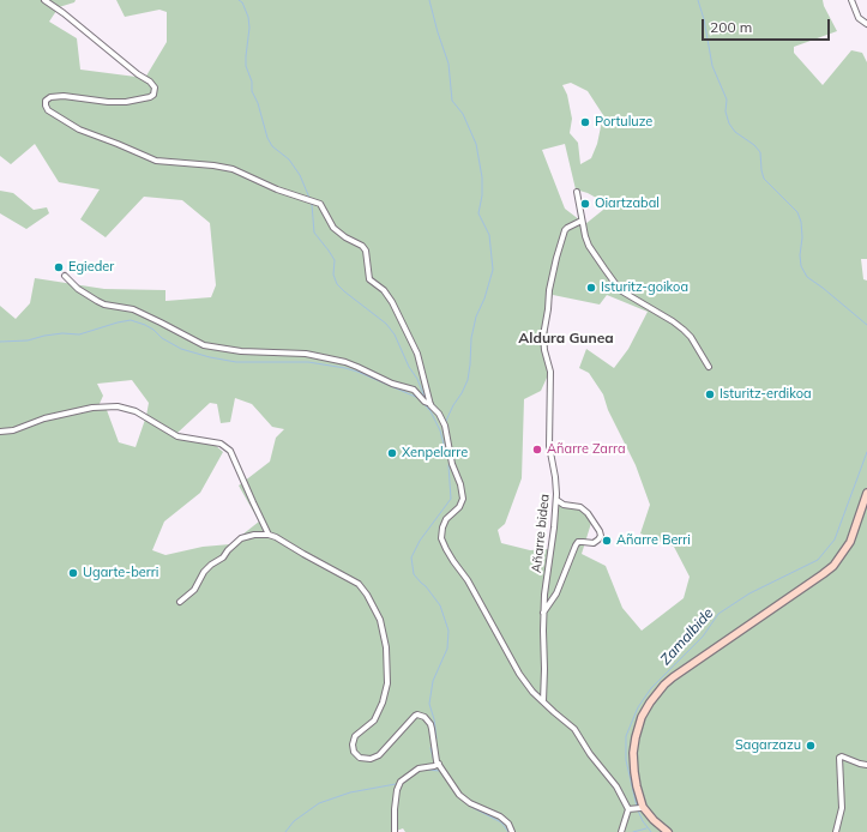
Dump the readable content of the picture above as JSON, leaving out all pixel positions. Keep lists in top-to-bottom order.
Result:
{
  "streets": {
    "street": ["Añarre bidea"]
  },
  "districts": ["Aldura Gunea"],
  "water": ["Zamalbide"],
  "places": [
    "Portuluze",
    "Oiartzabal",
    "Egieder",
    "Isturitz-goikoa",
    "Isturitz-erdikoa",
    "Añarre Zarra",
    "Xenpelarre",
    "Añarre Berri",
    "Ugarte-berri",
    "Sagarzazu"
  ],
  "scale_bar": "200 m"
}
